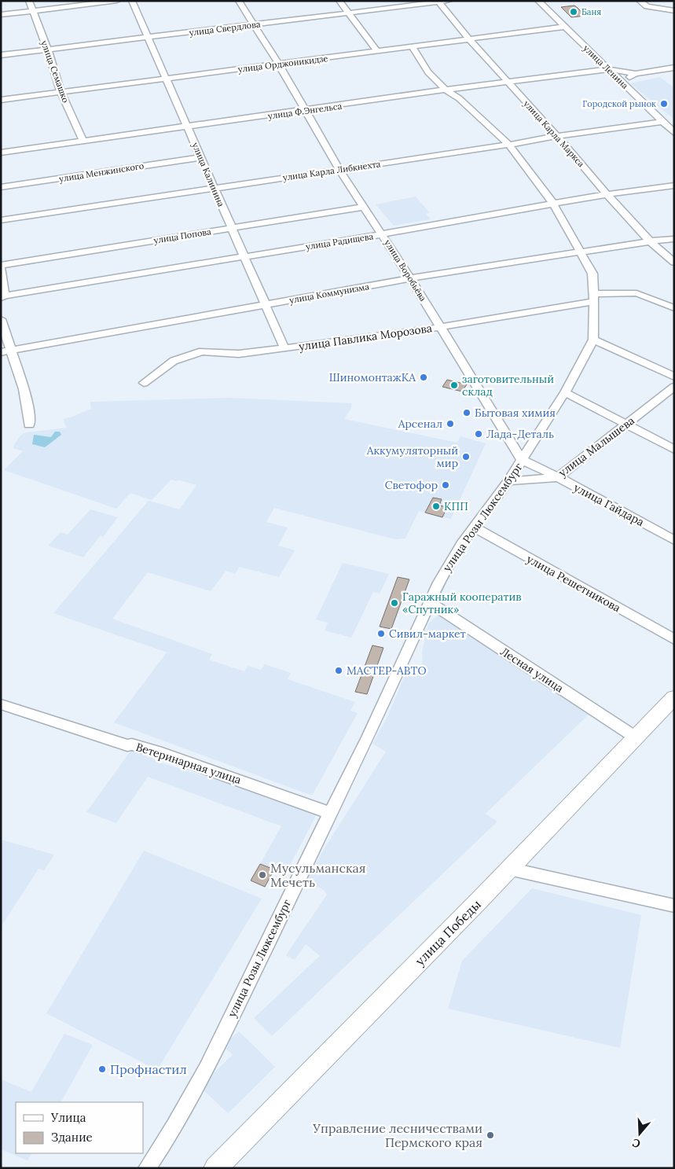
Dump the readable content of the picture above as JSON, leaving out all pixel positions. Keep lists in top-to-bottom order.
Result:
{
  "streets": {
    "street": [
      "улица Свердлова",
      "улица Орджоникидзе",
      "улица Ленина",
      "улица Семашко",
      "улица Ф.Энгельса",
      "улица Карла Маркса",
      "улица Карла Либкнехта",
      "улица Менжинского",
      "улица Калинина",
      "улица Попова",
      "улица Радищева",
      "улица Воробьёва",
      "улица Коммунизма",
      "улица Павлика Морозова",
      "улица Малышева",
      "улица Гайдара",
      "улица Розы Люксембург",
      "улица Решетникова",
      "Лесная улица",
      "Ветеринарная улица",
      "улица Победы"
    ]
  },
  "crossings": [
    ["улица Свердлова", "улица Семашко"],
    ["улица Свердлова", "улица Карла Маркса"],
    ["улица Свердлова", "улица Калинина"],
    ["улица Свердлова", "улица Воробьёва"],
    ["улица Орджоникидзе", "улица Ленина"],
    ["улица Орджоникидзе", "улица Семашко"],
    ["улица Орджоникидзе", "улица Карла Маркса"],
    ["улица Орджоникидзе", "улица Калинина"],
    ["улица Орджоникидзе", "улица Воробьёва"],
    ["улица Орджоникидзе", "улица Розы Люксембург"],
    ["улица Ленина", "улица Ф.Энгельса"],
    ["улица Ленина", "улица Карла Либкнехта"],
    ["улица Семашко", "улица Ф.Энгельса"],
    ["улица Ф.Энгельса", "улица Карла Маркса"],
    ["улица Ф.Энгельса", "улица Калинина"],
    ["улица Ф.Энгельса", "улица Воробьёва"],
    ["улица Ф.Энгельса", "улица Розы Люксембург"],
    ["улица Карла Маркса", "улица Карла Либкнехта"],
    ["улица Карла Маркса", "улица Радищева"],
    ["улица Карла Маркса", "улица Коммунизма"],
    ["улица Карла Либкнехта", "улица Калинина"],
    ["улица Карла Либкнехта", "улица Воробьёва"],
    ["улица Карла Либкнехта", "улица Розы Люксембург"],
    ["улица Менжинского", "улица Калинина"],
    ["улица Калинина", "улица Попова"],
    ["улица Калинина", "улица Радищева"],
    ["улица Калинина", "улица Коммунизма"],
    ["улица Калинина", "улица Павлика Морозова"],
    ["улица Попова", "улица Воробьёва"],
    ["улица Радищева", "улица Воробьёва"],
    ["улица Радищева", "улица Розы Люксембург"],
    ["улица Воробьёва", "улица Коммунизма"],
    ["улица Воробьёва", "улица Павлика Морозова"],
    ["улица Воробьёва", "улица Гайдара"],
    ["улица Воробьёва", "улица Розы Люксембург"],
    ["улица Коммунизма", "улица Розы Люксембург"],
    ["улица Павлика Морозова", "улица Розы Люксембург"],
    ["улица Малышева", "улица Гайдара"],
    ["улица Малышева", "улица Розы Люксембург"],
    ["улица Гайдара", "улица Розы Люксембург"],
    ["улица Розы Люксембург", "улица Решетникова"],
    ["улица Розы Люксембург", "Лесная улица"],
    ["улица Розы Люксембург", "Ветеринарная улица"],
    ["Лесная улица", "улица Победы"]
  ],
  "places": [
    "Баня",
    "Городской рынок",
    "ШиномонтажКА",
    "заготовительный склад",
    "Бытовая химия",
    "Арсенал",
    "Лада-Деталь",
    "Аккумуляторный мир",
    "Светофор",
    "КПП",
    "Гаражный кооператив «Спутник»",
    "Сивил-маркет",
    "МАСТЕР-АВТО",
    "Мусульманская Мечеть",
    "Профнастил",
    "Управление лесничествами Пермского края"
  ],
  "legend": ["Улица", "Здание"],
  "north": "bottom"
}
